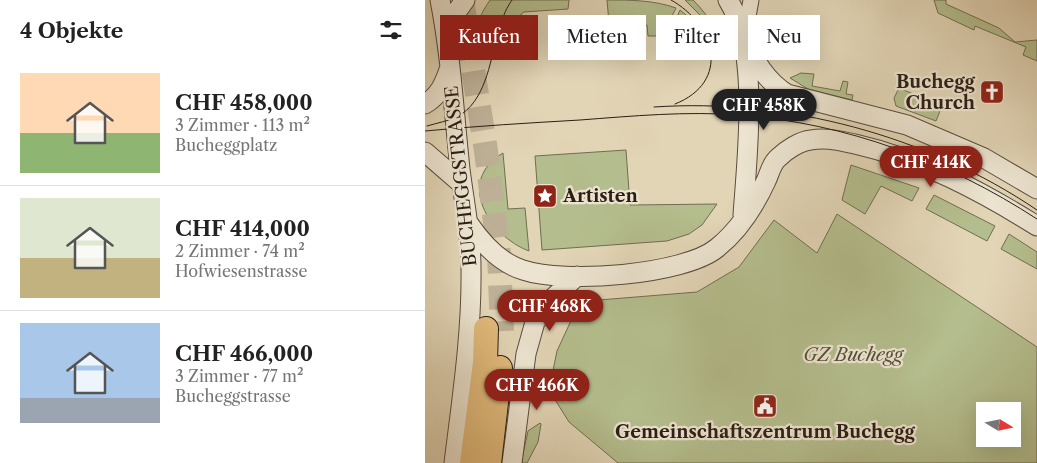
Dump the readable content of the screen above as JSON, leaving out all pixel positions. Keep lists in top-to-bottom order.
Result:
{
  "streets": {
    "street": ["BUCHEGGSTRASSE"]
  },
  "parks": ["GZ Buchegg"],
  "places": {
    "church": ["Buchegg Church"],
    "place": ["Artisten"],
    "public building": ["Gemeinschaftszentrum Buchegg"]
  },
  "north": "right",
  "page": {
    "heading": "4 Objekte",
    "chip": [
      "Kaufen",
      "Mieten",
      "Filter",
      "Neu"
    ],
    "list": [
      {
        "name": "CHF 458,000",
        "note": "3 Zimmer · 113 m² · Bucheggplatz"
      },
      {
        "name": "CHF 414,000",
        "note": "2 Zimmer · 74 m² · Hofwiesenstrasse"
      },
      {
        "name": "CHF 466,000",
        "note": "3 Zimmer · 77 m² · Bucheggstrasse"
      }
    ],
    "price": [
      "CHF 458K",
      "CHF 414K",
      "CHF 468K",
      "CHF 466K"
    ]
  }
}
